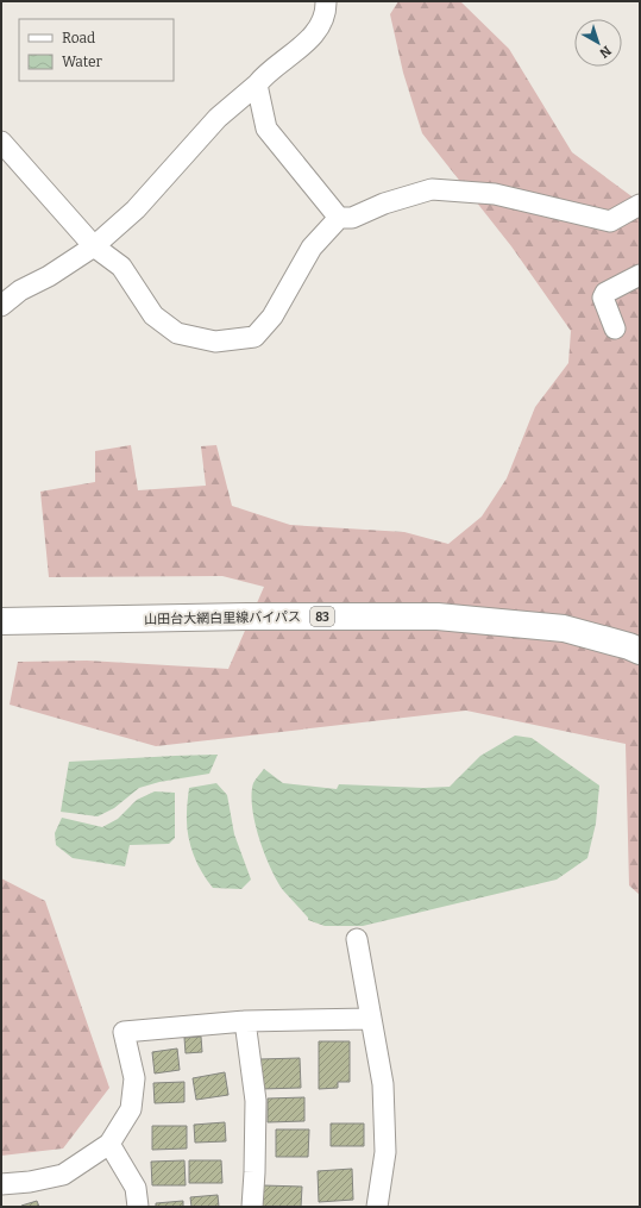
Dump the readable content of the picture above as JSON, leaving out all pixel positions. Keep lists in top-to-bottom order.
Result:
{
  "streets": {
    "main road": ["83", "山田台大網白里線バイパス"]
  },
  "legend": ["Road", "Water"],
  "north": "bottom right"
}
